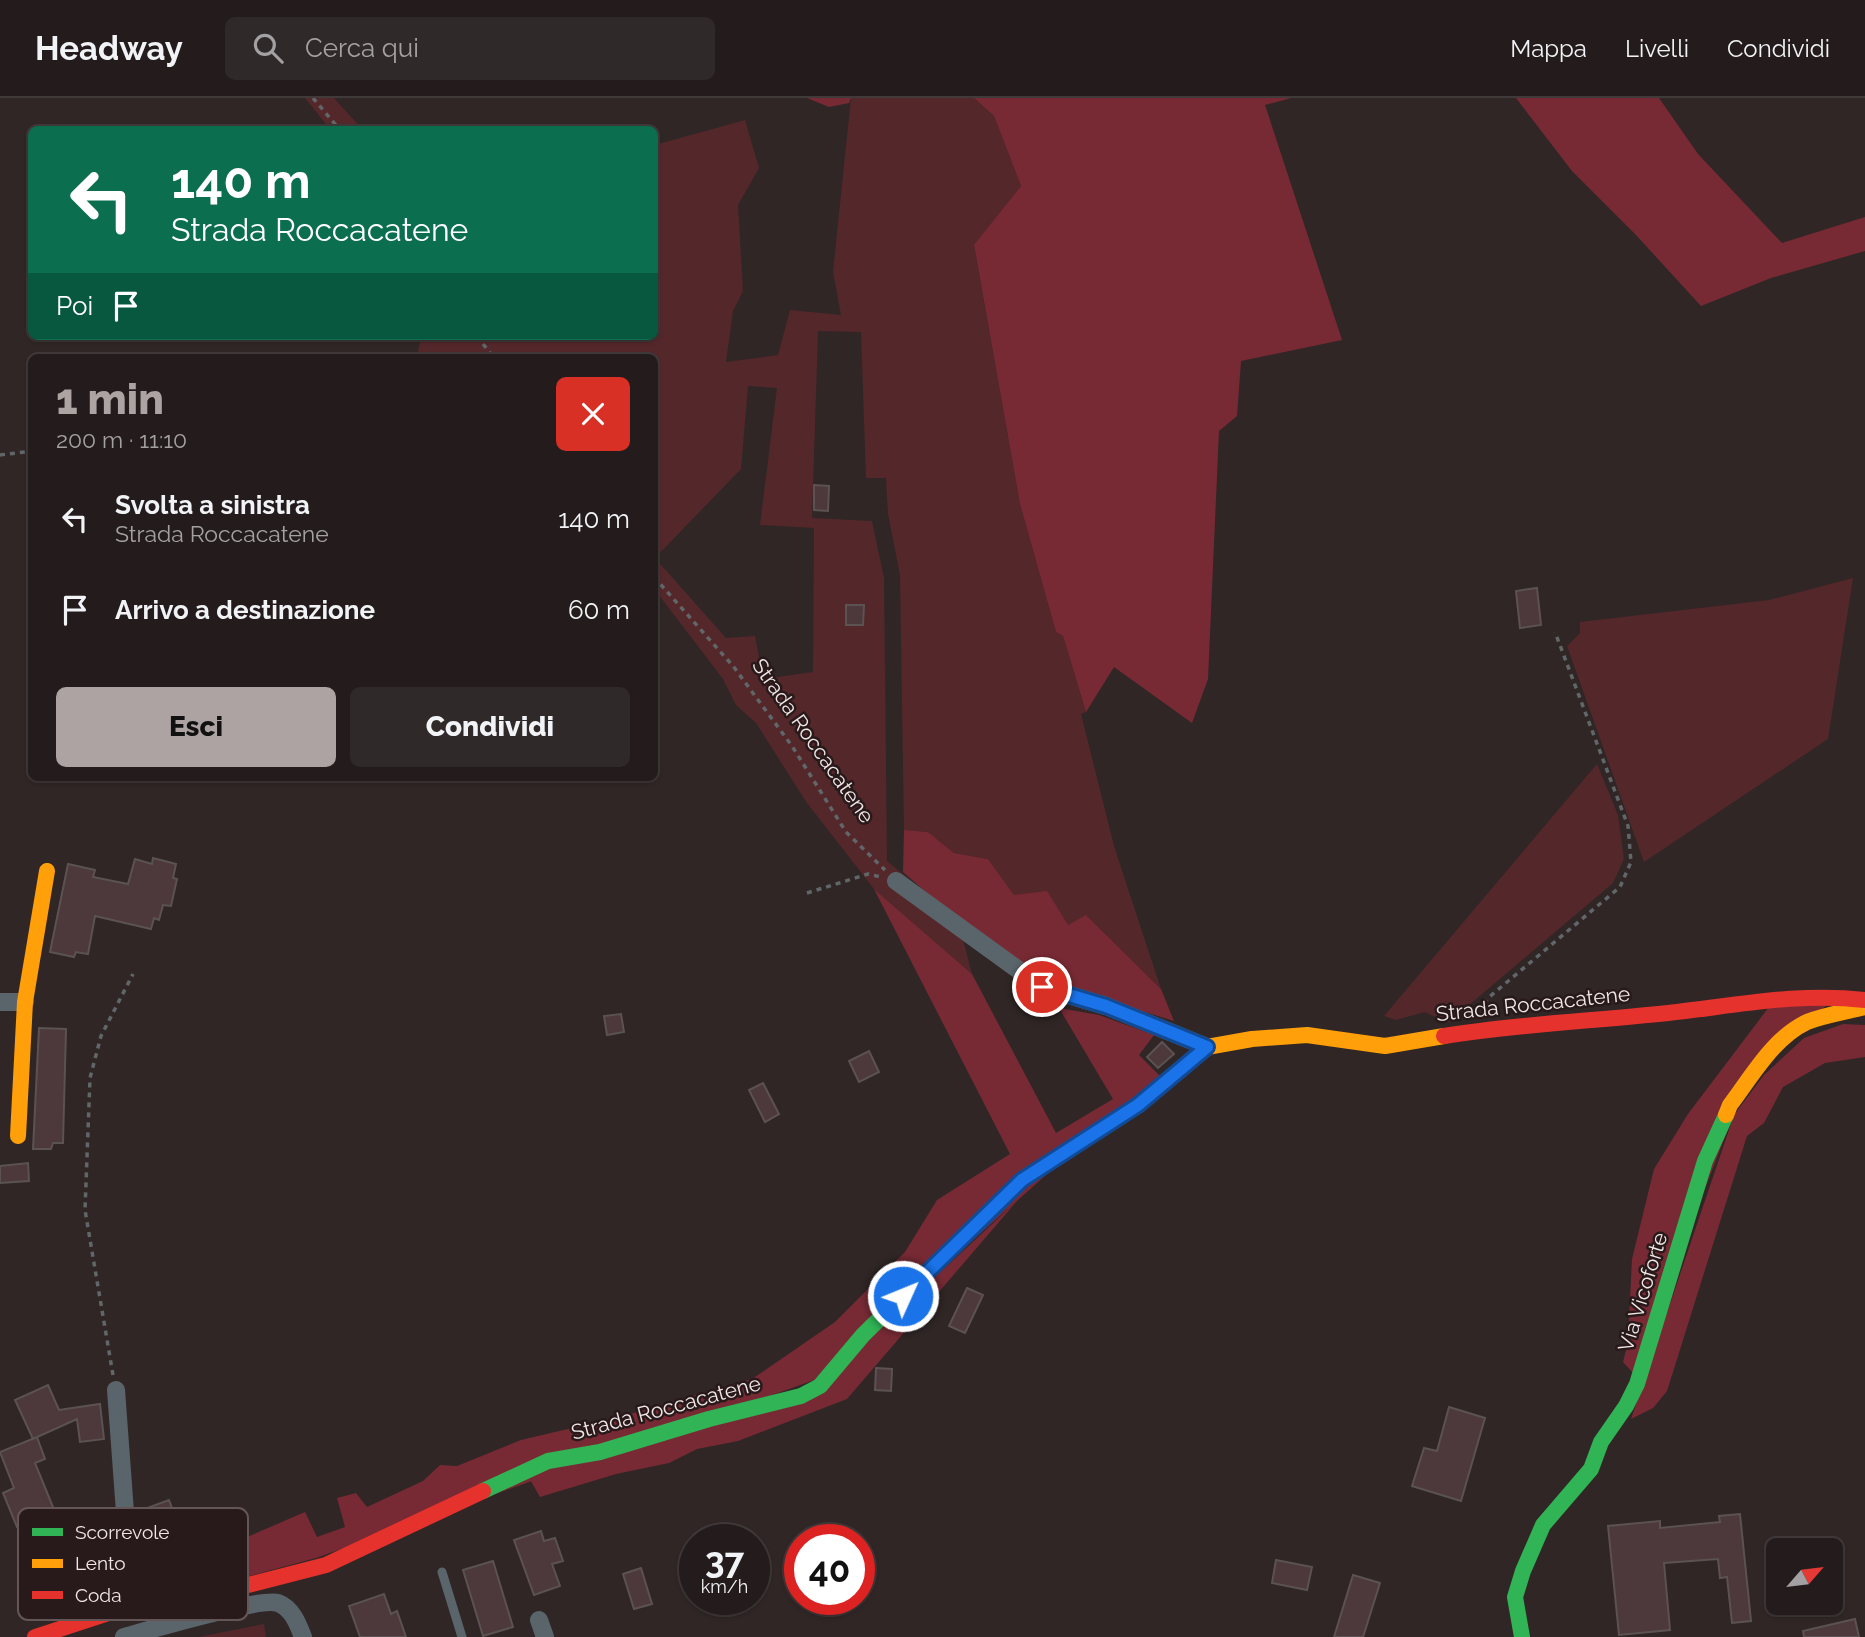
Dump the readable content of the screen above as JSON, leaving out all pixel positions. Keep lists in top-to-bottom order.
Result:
{
  "streets": {
    "street": ["Strada Roccacatene", "Via Vicoforte"]
  },
  "legend": ["Scorrevole", "Lento", "Coda"],
  "north": "top right",
  "page": {
    "header": "Headway",
    "search": "Cerca qui",
    "nav": ["Mappa", "Livelli", "Condividi"],
    "turn": ["140 m", "Strada Roccacatene"],
    "then": "Poi",
    "heading": ["1 min", "200 m · 11:10"],
    "list": [
      {
        "name": "Svolta a sinistra",
        "note": "Strada Roccacatene",
        "value": "140 m"
      },
      {
        "name": "Arrivo a destinazione",
        "value": "60 m"
      }
    ],
    "buttons": ["Esci", "Condividi"],
    "speed": "37 km/h",
    "limit": "40"
  }
}
